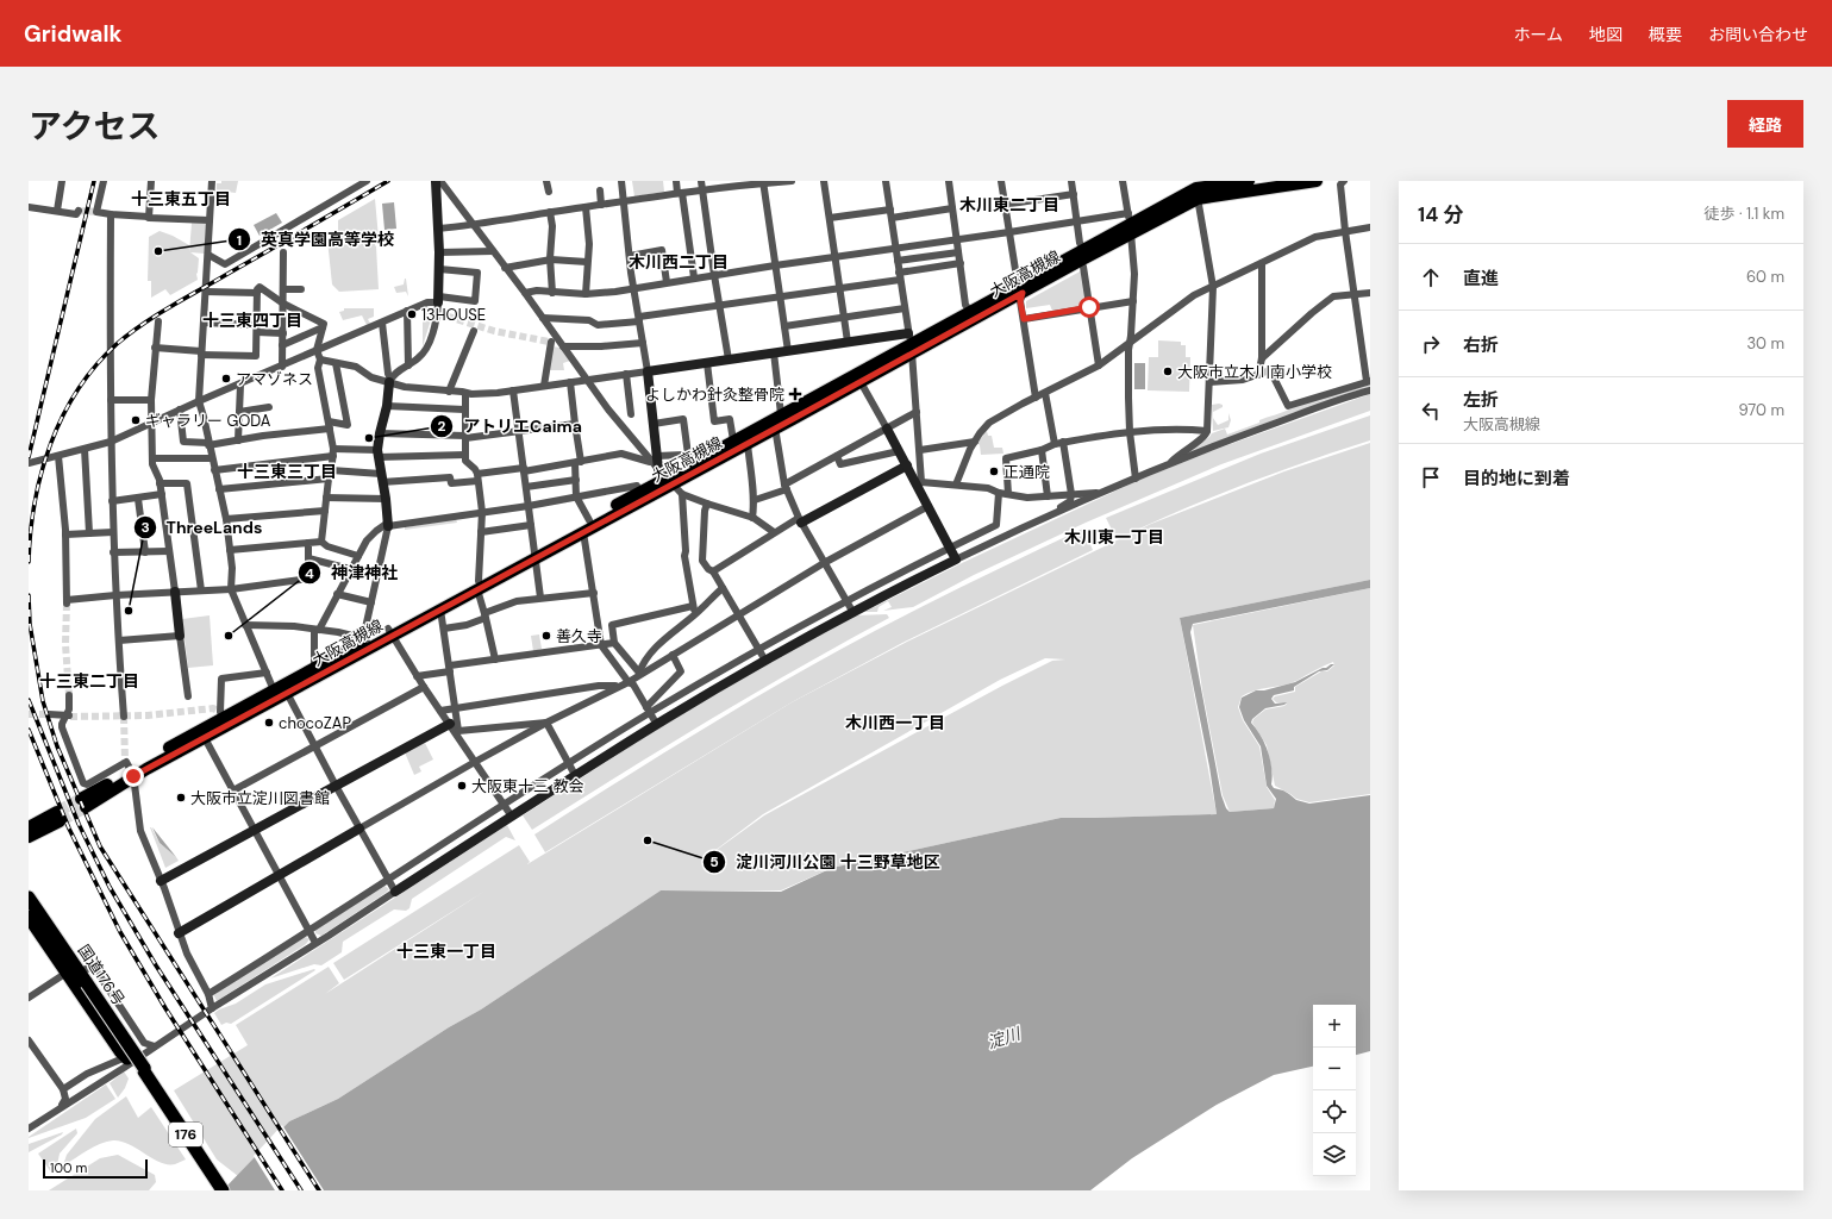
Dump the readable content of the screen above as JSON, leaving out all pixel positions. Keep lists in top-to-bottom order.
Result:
{
  "streets": {
    "highway": ["国道176号", "176"],
    "main road": ["大阪高槻線"]
  },
  "districts": [
    "十三東五丁目",
    "木川東二丁目",
    "木川西二丁目",
    "十三東四丁目",
    "十三東三丁目",
    "木川東一丁目",
    "十三東二丁目",
    "木川西一丁目",
    "十三東一丁目"
  ],
  "water": ["淀川"],
  "places": {
    "other": [
      "英真学園高等学校",
      "13HOUSE",
      "大阪市立木川南小学校",
      "アマゾネス",
      "ギャラリー GODA",
      "アトリエCaima",
      "正通院",
      "ThreeLands",
      "神津神社",
      "善久寺",
      "chocoZAP",
      "大阪東十三 教会",
      "大阪市立淀川図書館",
      "淀川河川公園 十三野草地区"
    ],
    "health": ["よしかわ針灸整骨院"]
  },
  "scale_bar": "100 m",
  "page": {
    "header": "Gridwalk",
    "nav": [
      "ホーム",
      "地図",
      "概要",
      "お問い合わせ"
    ],
    "title": "アクセス",
    "buttons": "経路",
    "heading": ["14 分", "徒歩 · 1.1 km"],
    "list": [
      ["直進", "60 m"],
      ["右折", "30 m"],
      ["左折", "大阪高槻線", "970 m"],
      "目的地に到着"
    ],
    "map_buttons": ["+", "−"],
    "scale": "100 m"
  }
}
